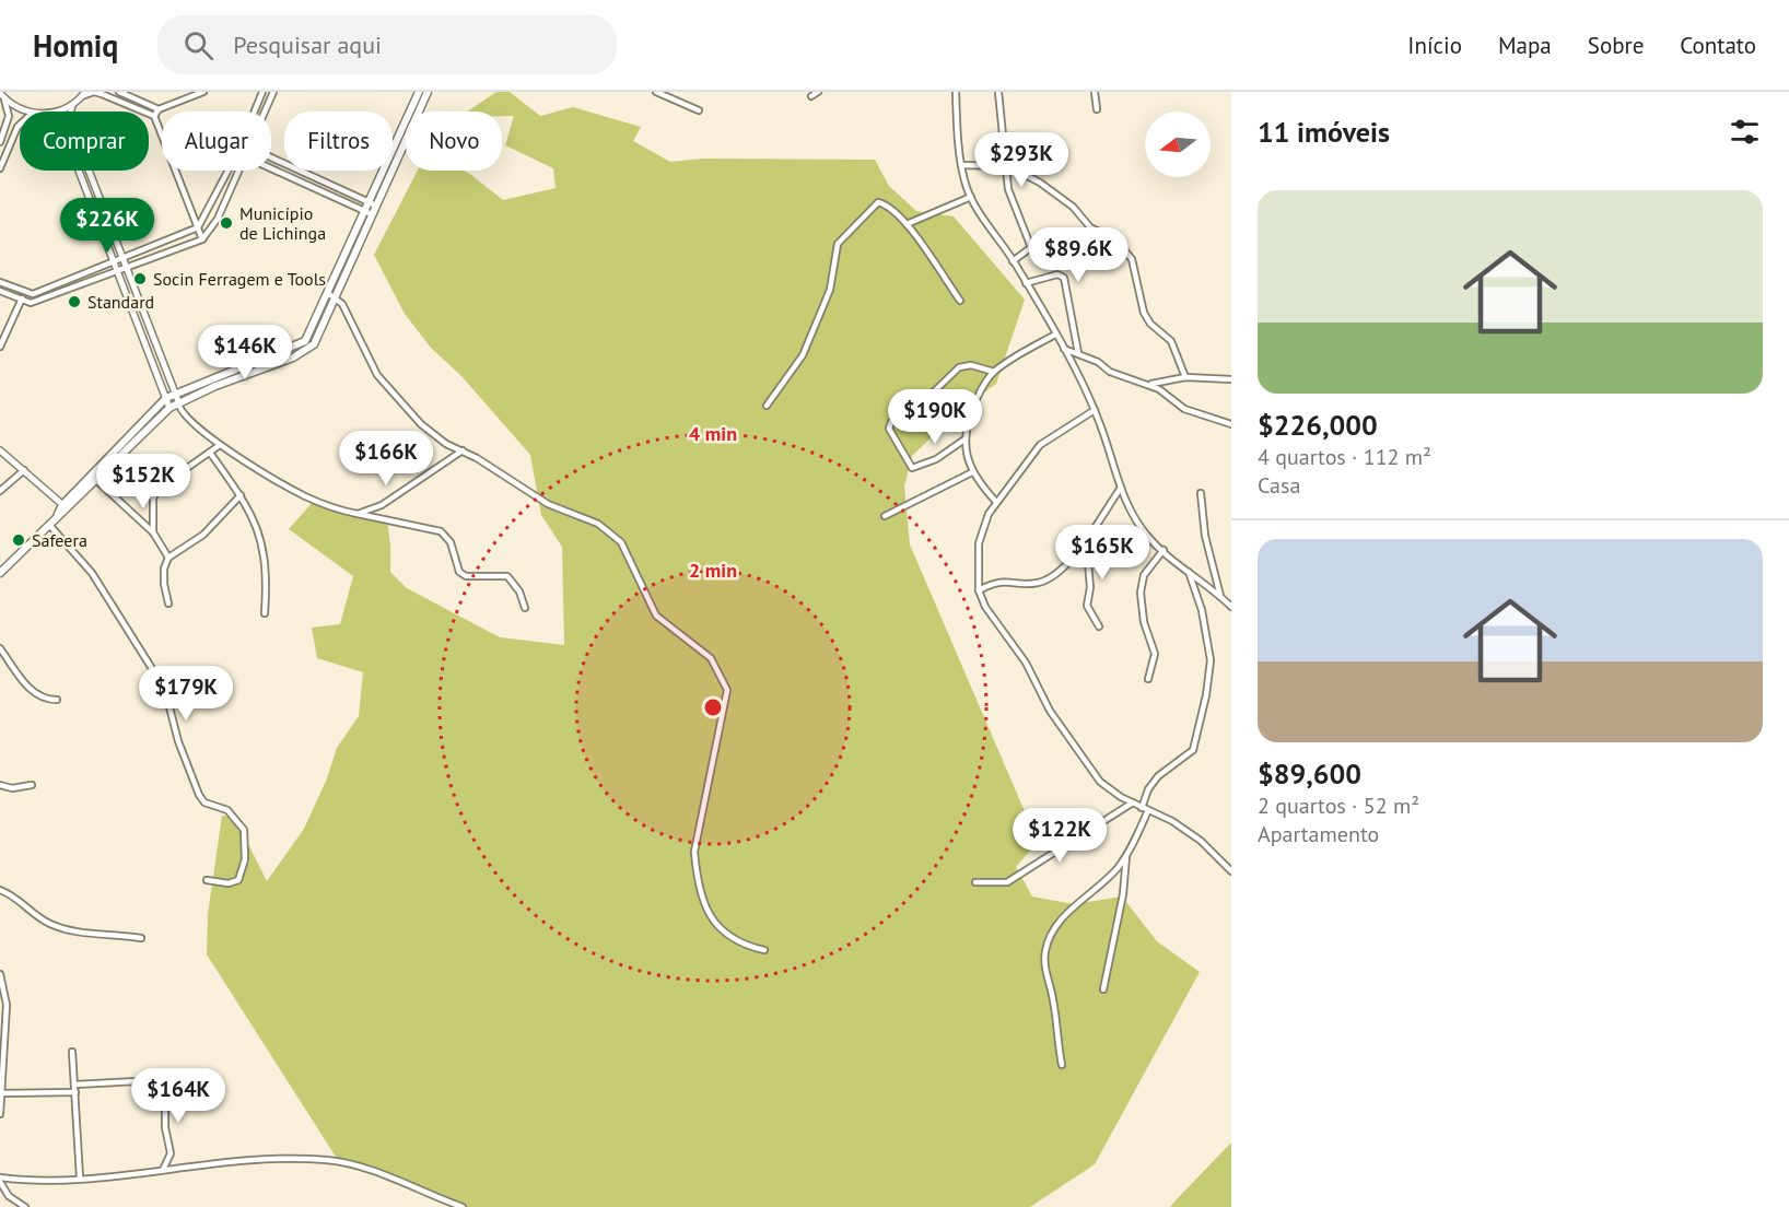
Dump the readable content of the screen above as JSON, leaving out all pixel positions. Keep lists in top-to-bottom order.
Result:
{
  "places": [
    "Município de Lichinga",
    "Socin Ferragem e Tools",
    "Standard",
    "Safeera"
  ],
  "north": "left",
  "page": {
    "header": "Homiq",
    "search": "Pesquisar aqui",
    "nav": [
      "Início",
      "Mapa",
      "Sobre",
      "Contato"
    ],
    "heading": "11 imóveis",
    "chip": [
      "Comprar",
      "Alugar",
      "Filtros",
      "Novo"
    ],
    "price": [
      "$293K",
      "$226K",
      "$89.6K",
      "$146K",
      "$190K",
      "$166K",
      "$152K",
      "$165K",
      "$179K",
      "$122K",
      "$164K"
    ],
    "list": [
      {
        "name": "$226,000",
        "note": "4 quartos · 112 m² · Casa"
      },
      {
        "name": "$89,600",
        "note": "2 quartos · 52 m² · Apartamento"
      }
    ]
  },
  "rings": ["4 min", "2 min"]
}
